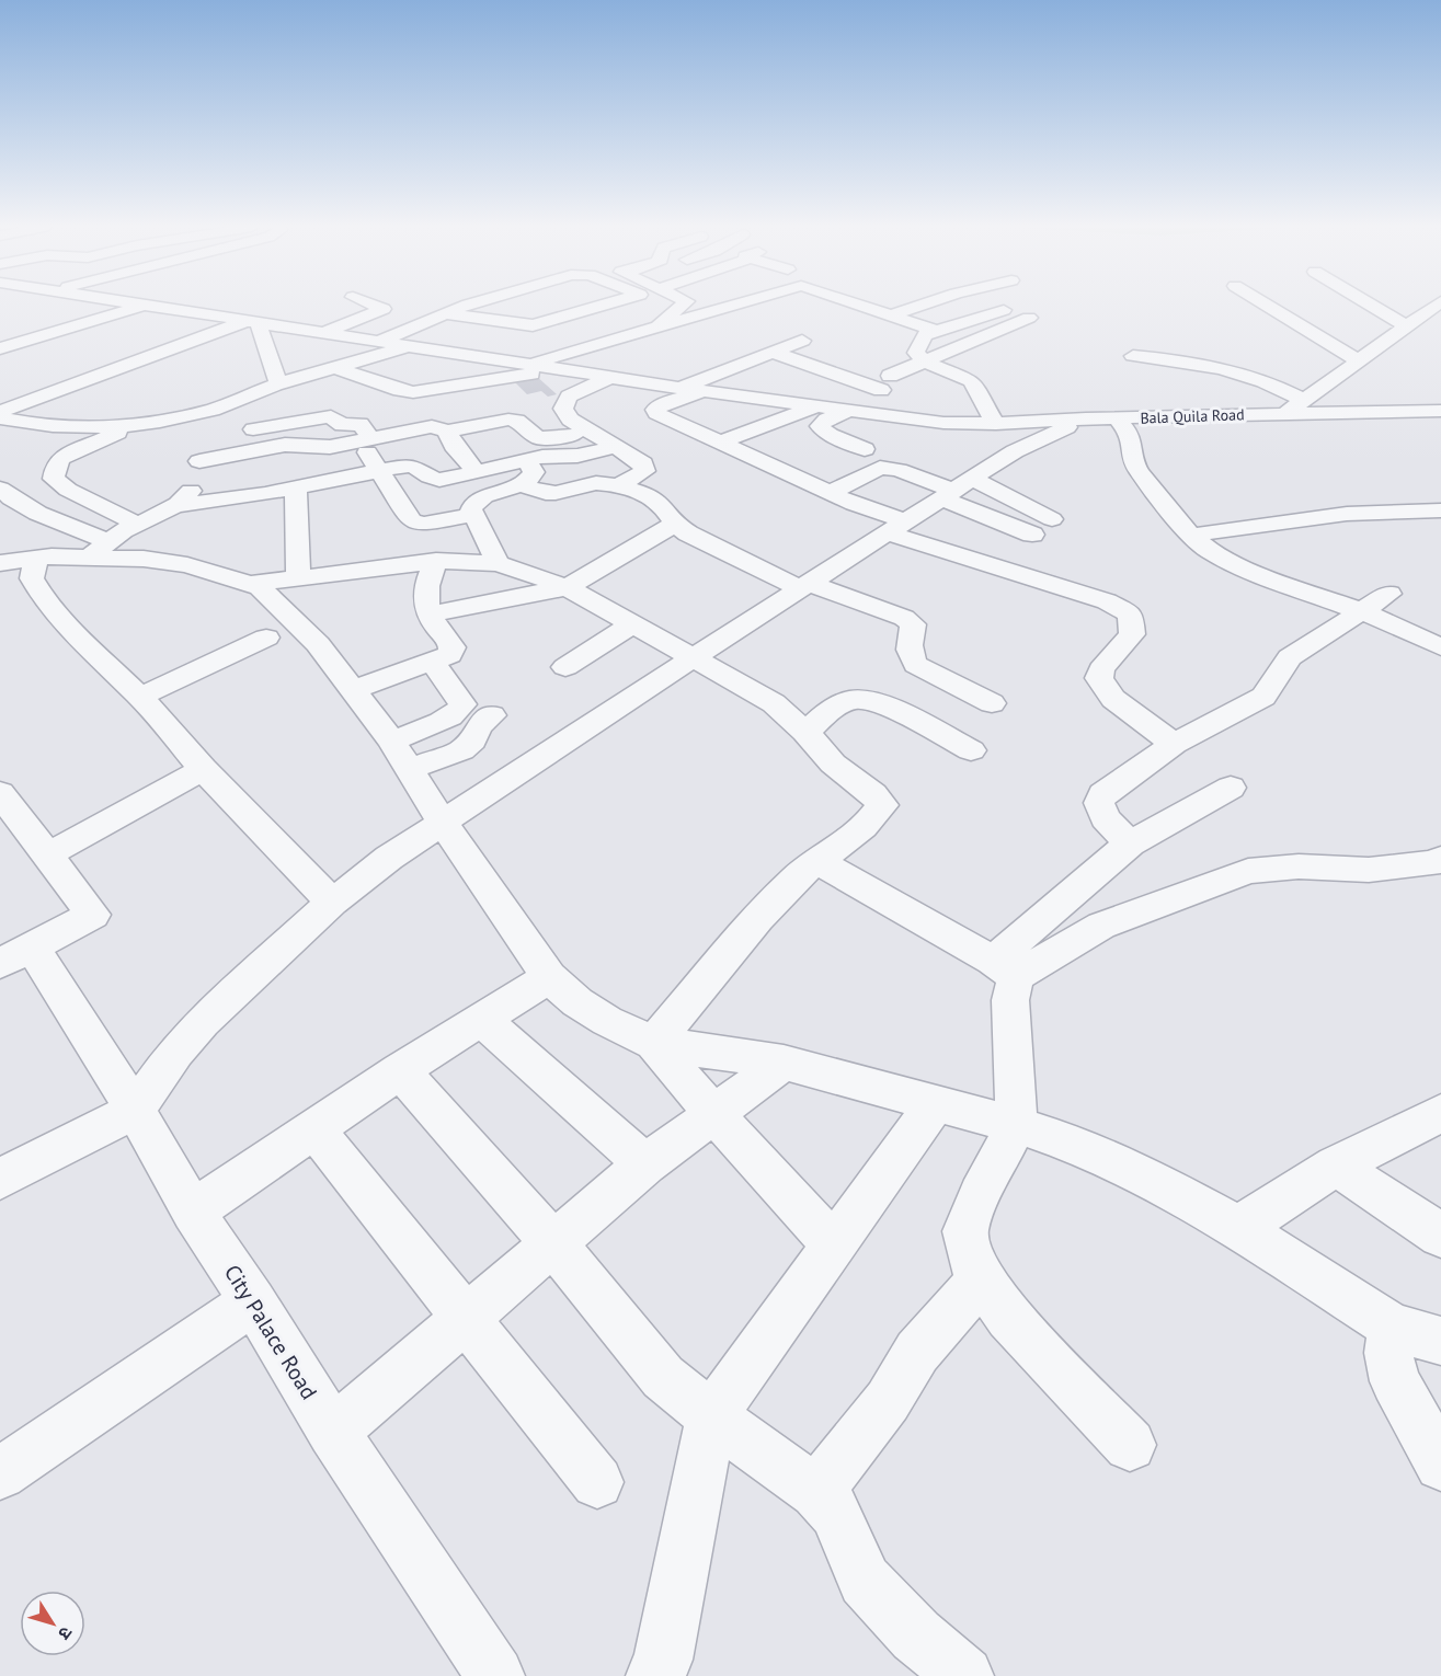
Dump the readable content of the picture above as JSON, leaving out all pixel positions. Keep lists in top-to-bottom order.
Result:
{
  "streets": {
    "street": ["Bala Quila Road", "City Palace Road"]
  },
  "north": "bottom right"
}
